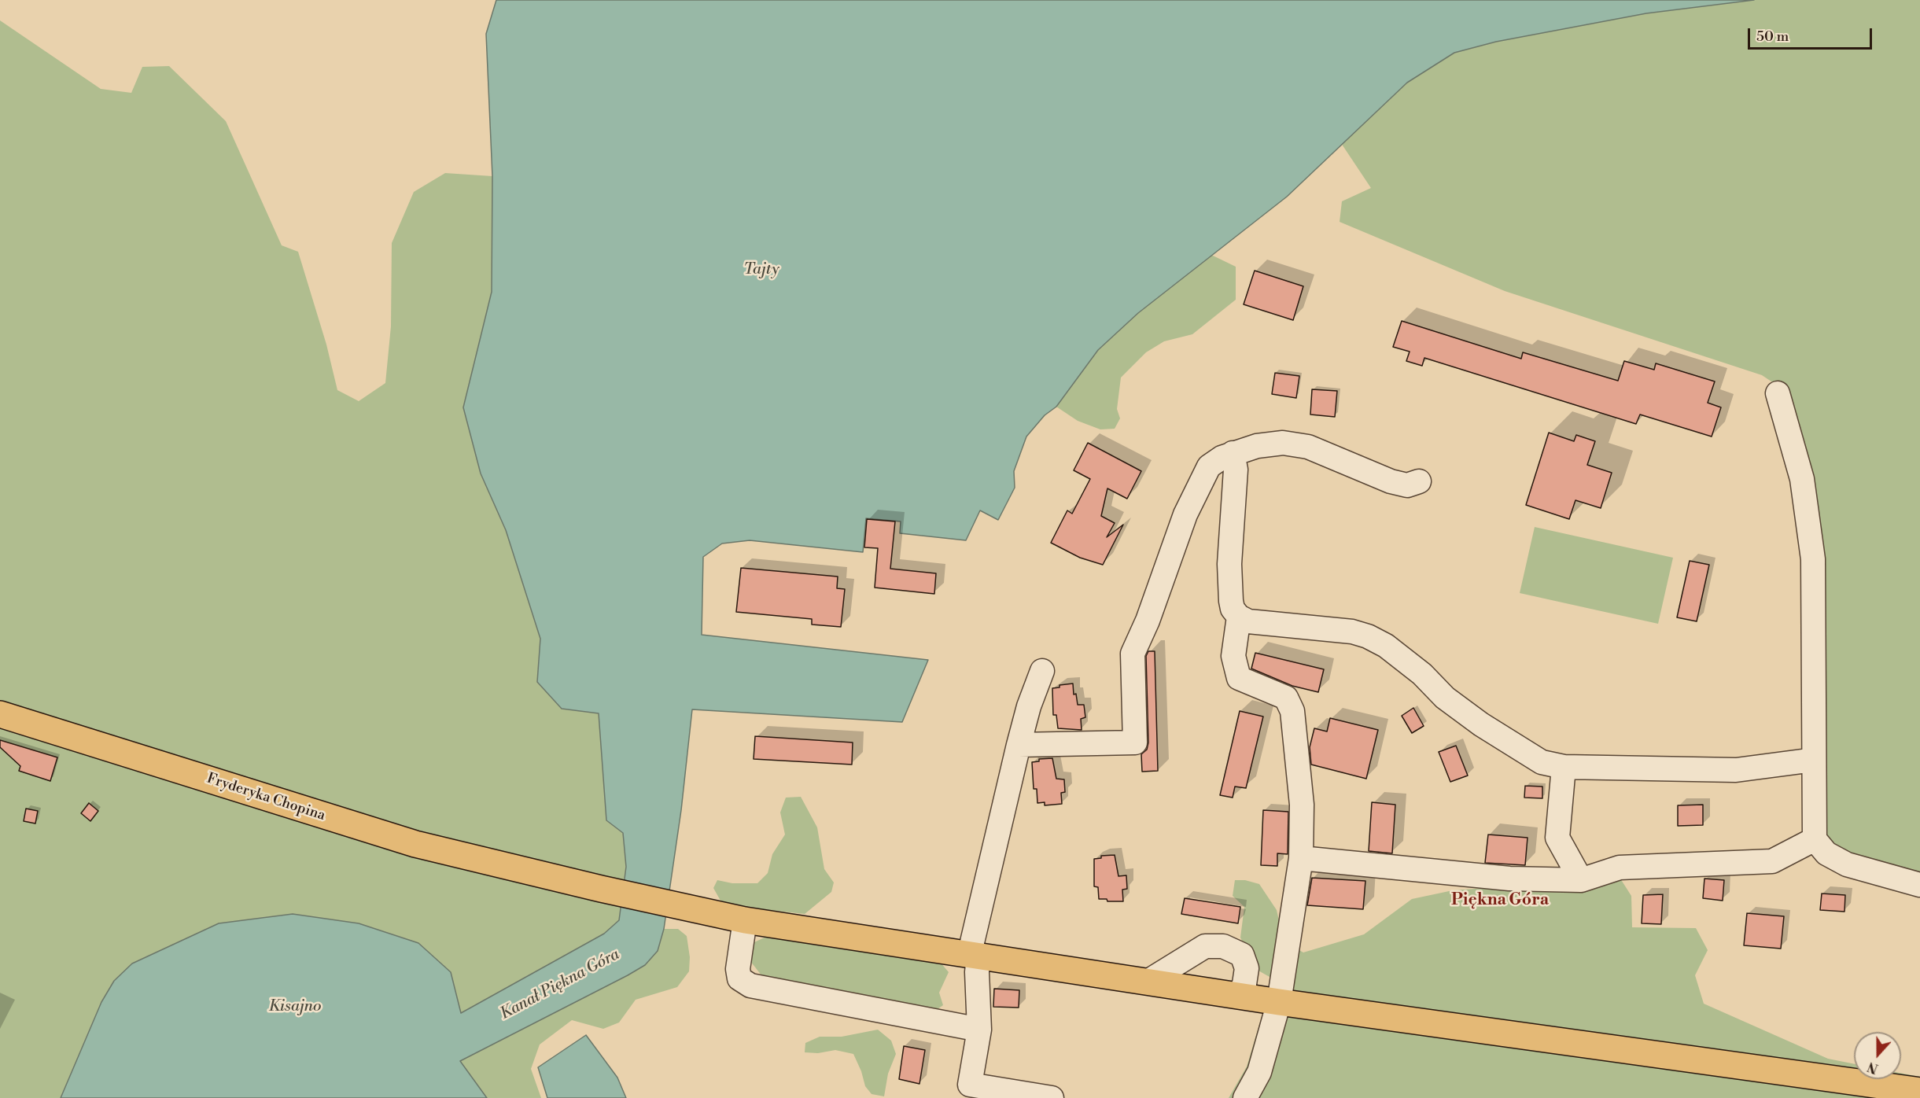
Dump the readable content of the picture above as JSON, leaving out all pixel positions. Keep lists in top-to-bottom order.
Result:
{
  "streets": {
    "main road": ["Fryderyka Chopina"]
  },
  "districts": ["Piękna Góra"],
  "water": ["Tajty", "Kanał Piękna Góra", "Kisajno"],
  "scale_bar": "50 m",
  "north": "bottom"
}
